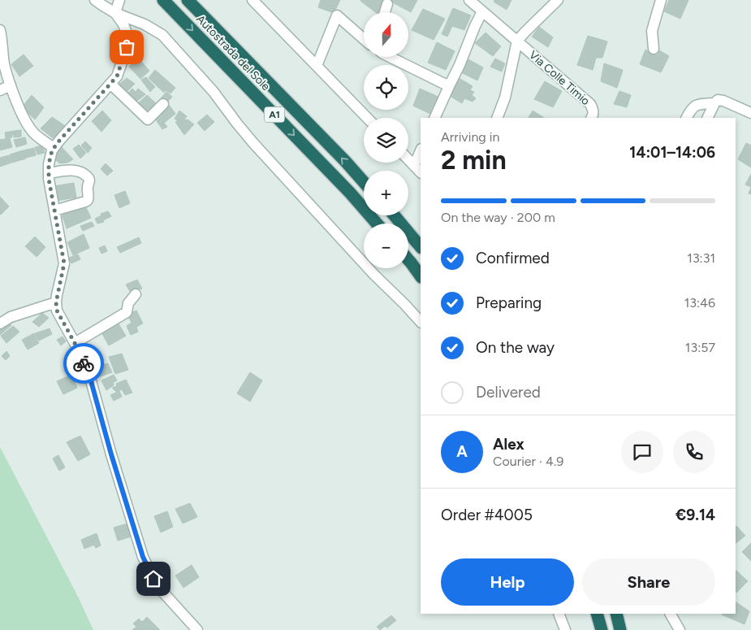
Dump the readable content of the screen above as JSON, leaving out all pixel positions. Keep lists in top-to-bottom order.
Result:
{
  "streets": {
    "highway": ["Autostrada del Sole", "A1"],
    "street": ["Via Colle Timio"]
  },
  "north": "top",
  "page": {
    "map_buttons": ["+", "−"],
    "heading": ["2 min", "Arriving in", "14:01–14:06"],
    "panel": [
      "Alex",
      "Courier · 4.9",
      "Order #4005",
      "€9.14"
    ],
    "bar": "On the way · 200 m",
    "list": [
      ["Confirmed", "13:31"],
      ["Preparing", "13:46"],
      ["On the way", "13:57"],
      "Delivered"
    ],
    "round": "A",
    "buttons": ["Help", "Share"]
  }
}
